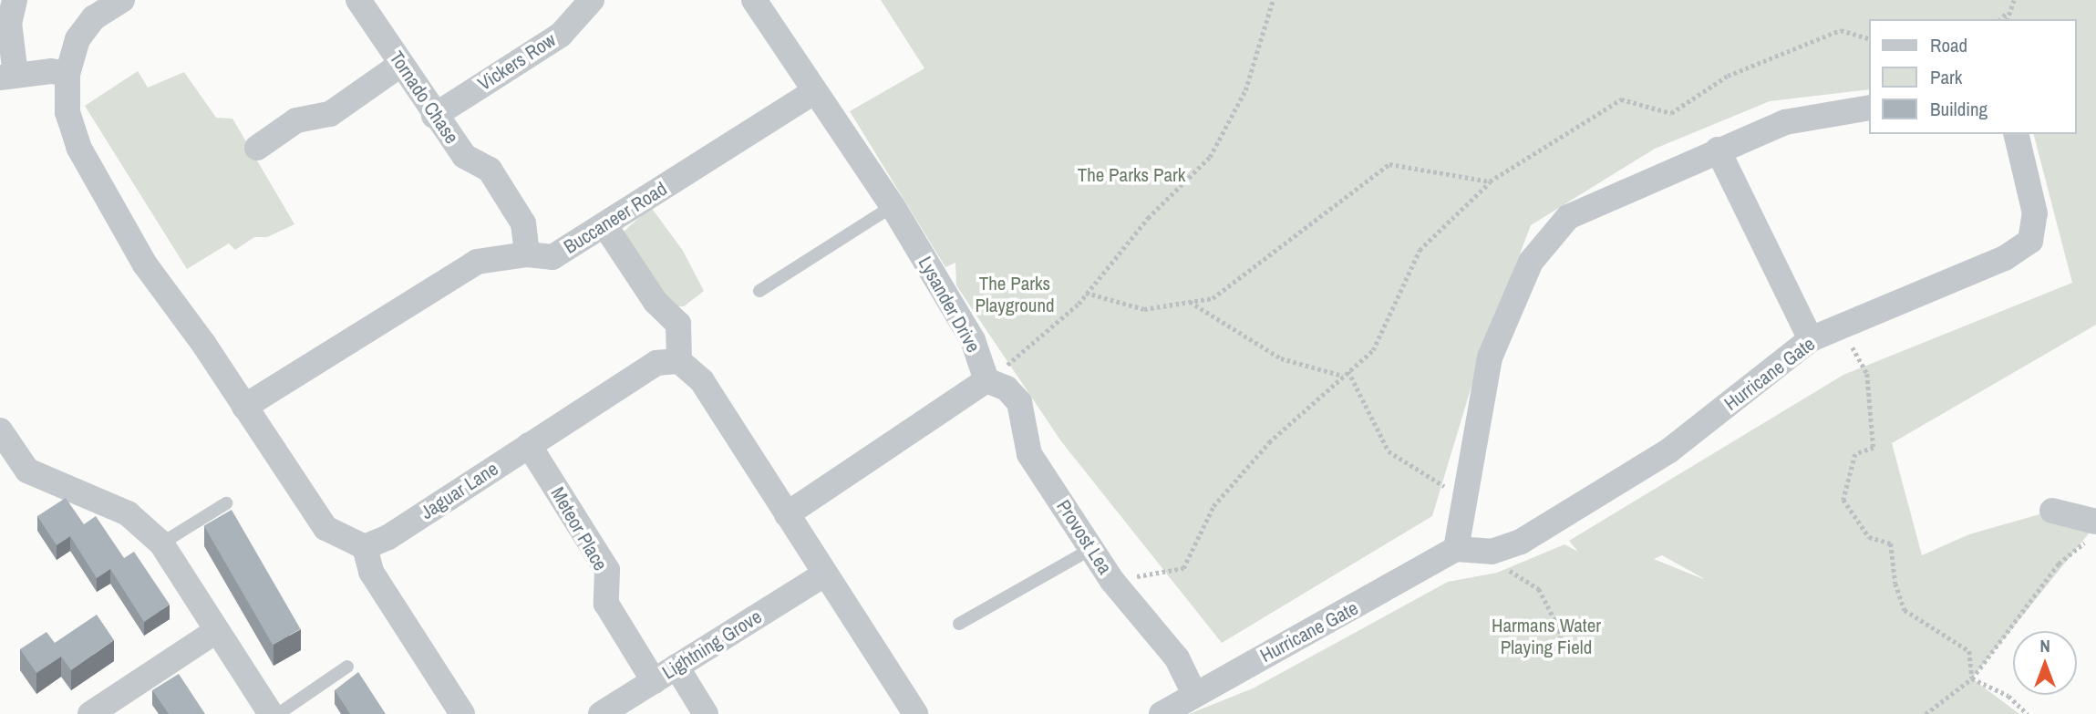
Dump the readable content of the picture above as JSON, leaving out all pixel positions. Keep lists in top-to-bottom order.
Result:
{
  "streets": {
    "street": [
      "Vickers Row",
      "Tornado Chase",
      "Buccaneer Road",
      "Lysander Drive",
      "Hurricane Gate",
      "Jaguar Lane",
      "Meteor Place",
      "Provost Lea",
      "Lightning Grove"
    ]
  },
  "crossings": [
    ["Vickers Row", "Tornado Chase"],
    ["Tornado Chase", "Buccaneer Road"],
    ["Buccaneer Road", "Lysander Drive"],
    ["Lysander Drive", "Provost Lea"],
    ["Hurricane Gate", "Provost Lea"],
    ["Jaguar Lane", "Meteor Place"],
    ["Meteor Place", "Lightning Grove"]
  ],
  "parks": ["The Parks Park", "The Parks Playground", "Harmans Water Playing Field"],
  "legend": ["Road", "Park", "Building"],
  "north": "top"
}
